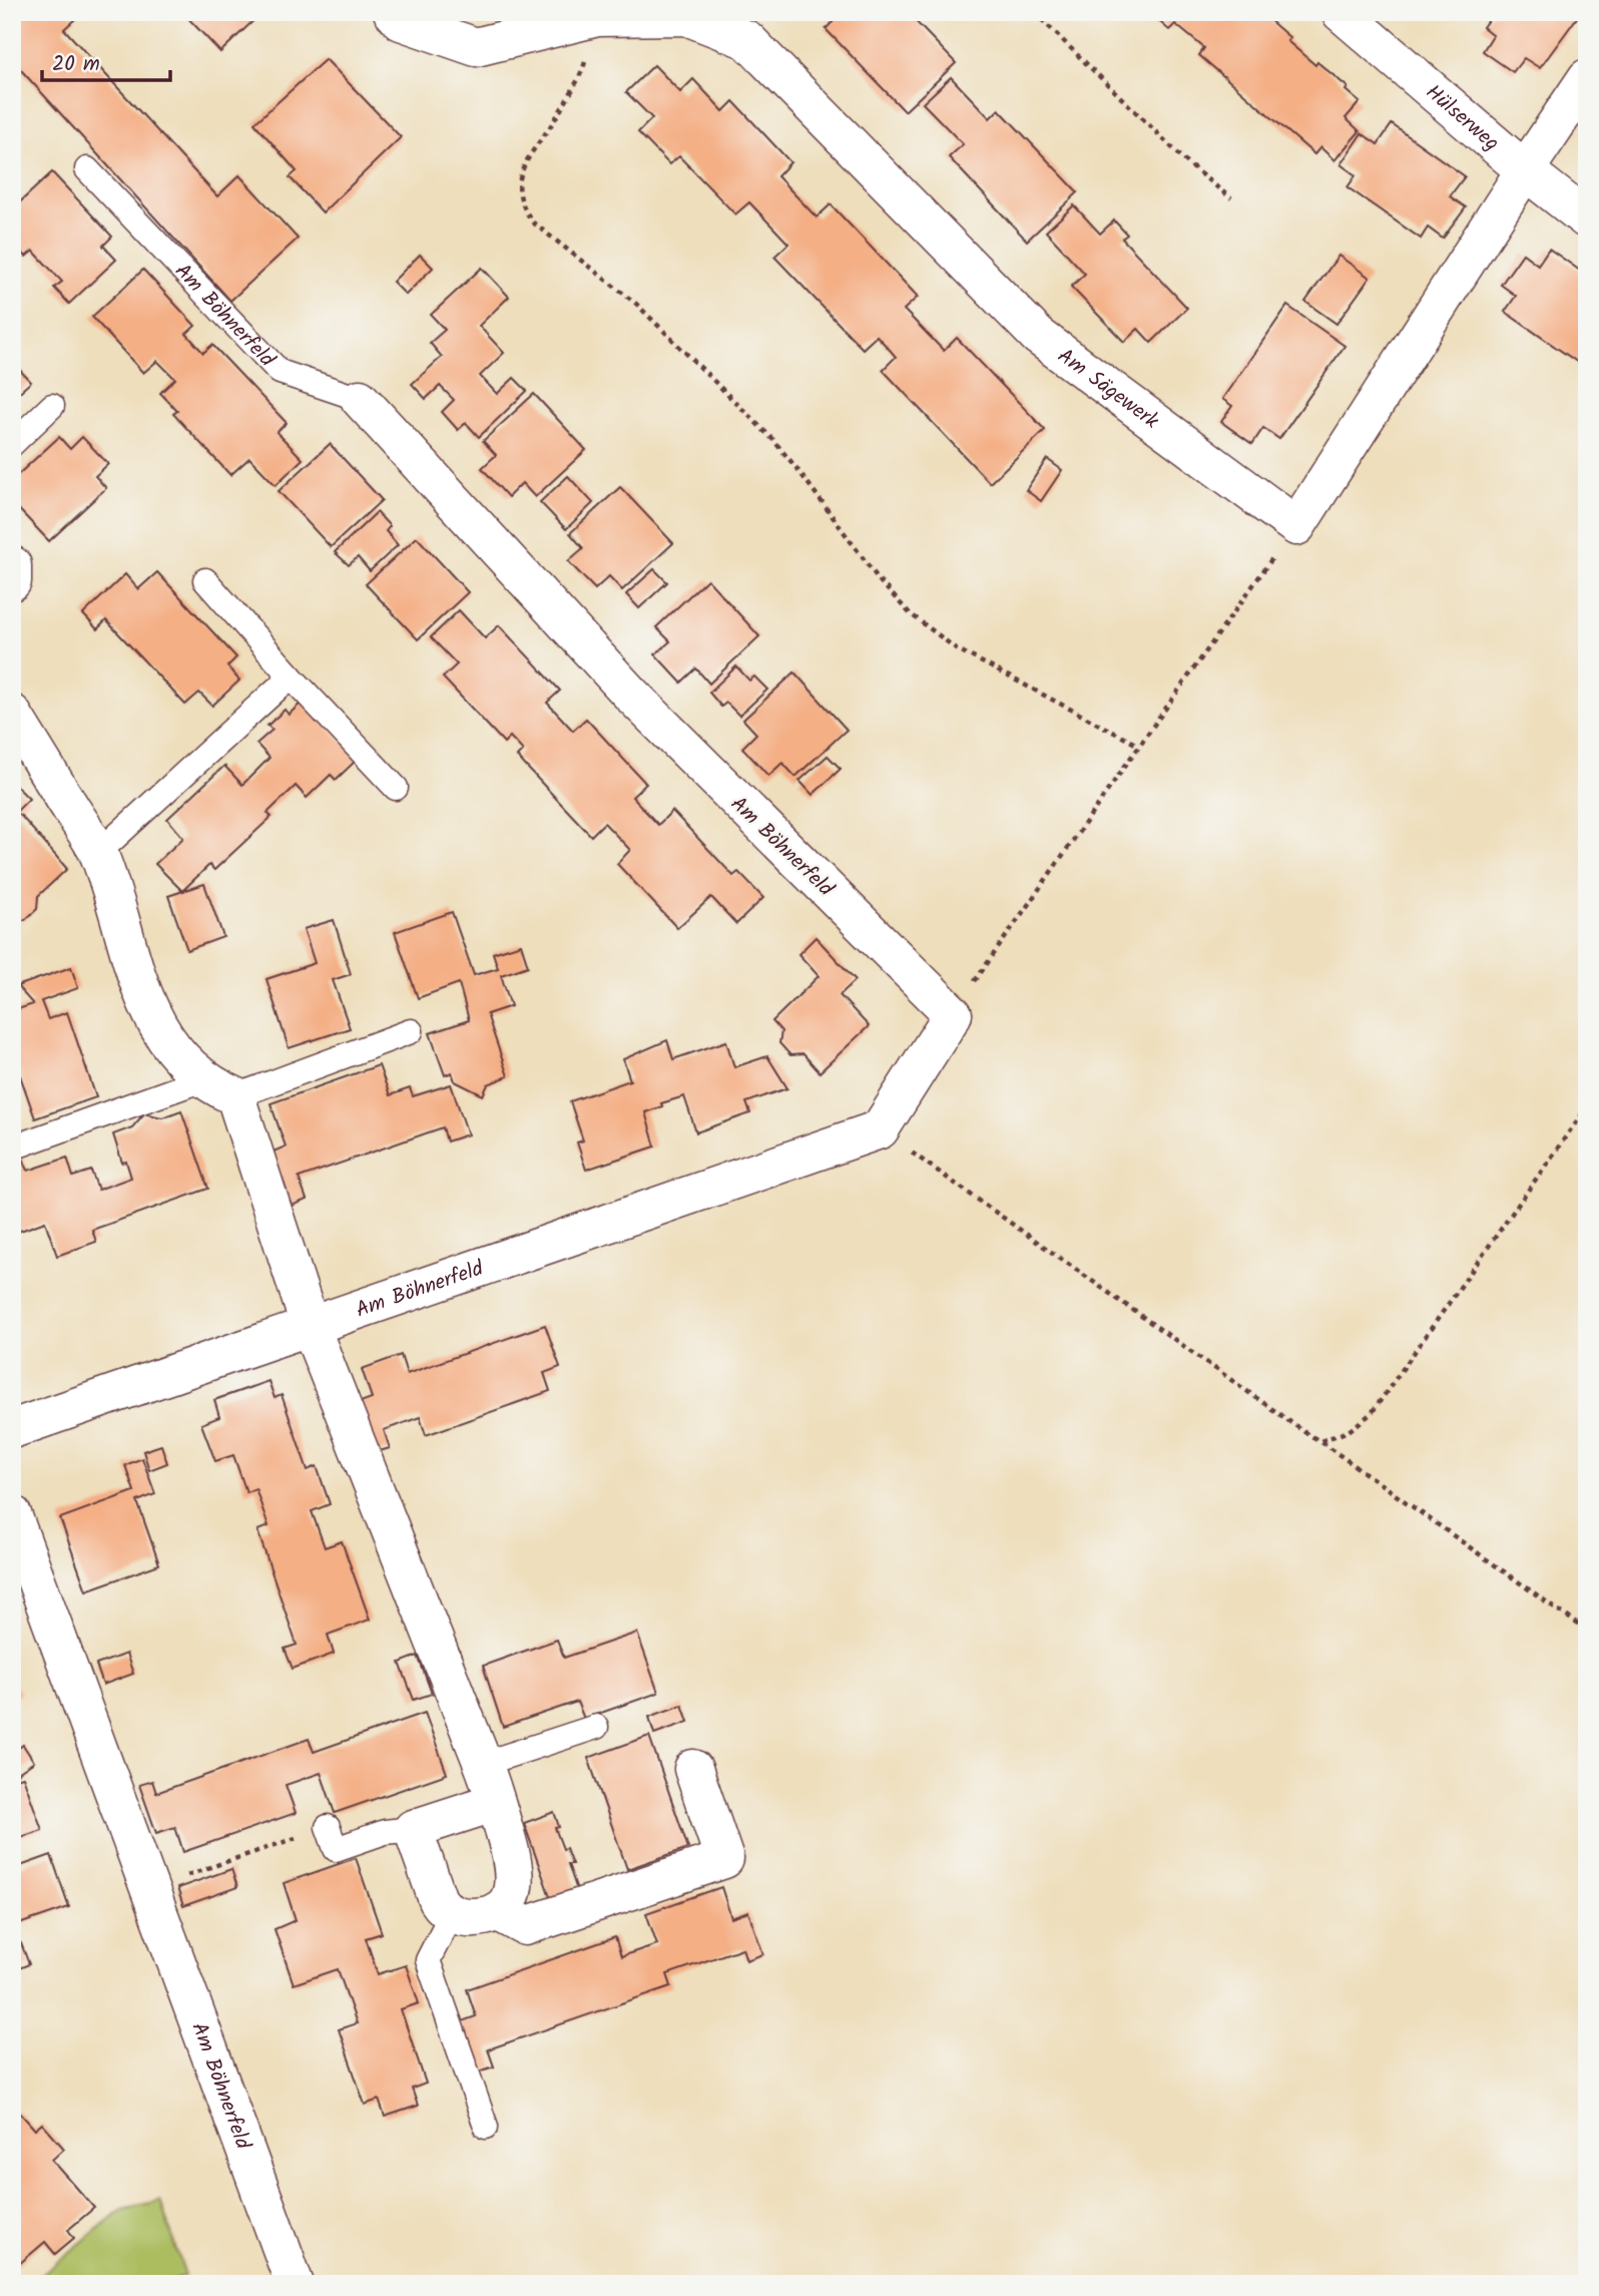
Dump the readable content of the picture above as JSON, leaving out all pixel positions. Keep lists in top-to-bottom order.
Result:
{
  "streets": {
    "street": ["Hülserweg", "Am Böhnerfeld", "Am Sägewerk"]
  },
  "scale_bar": "20 m"
}
